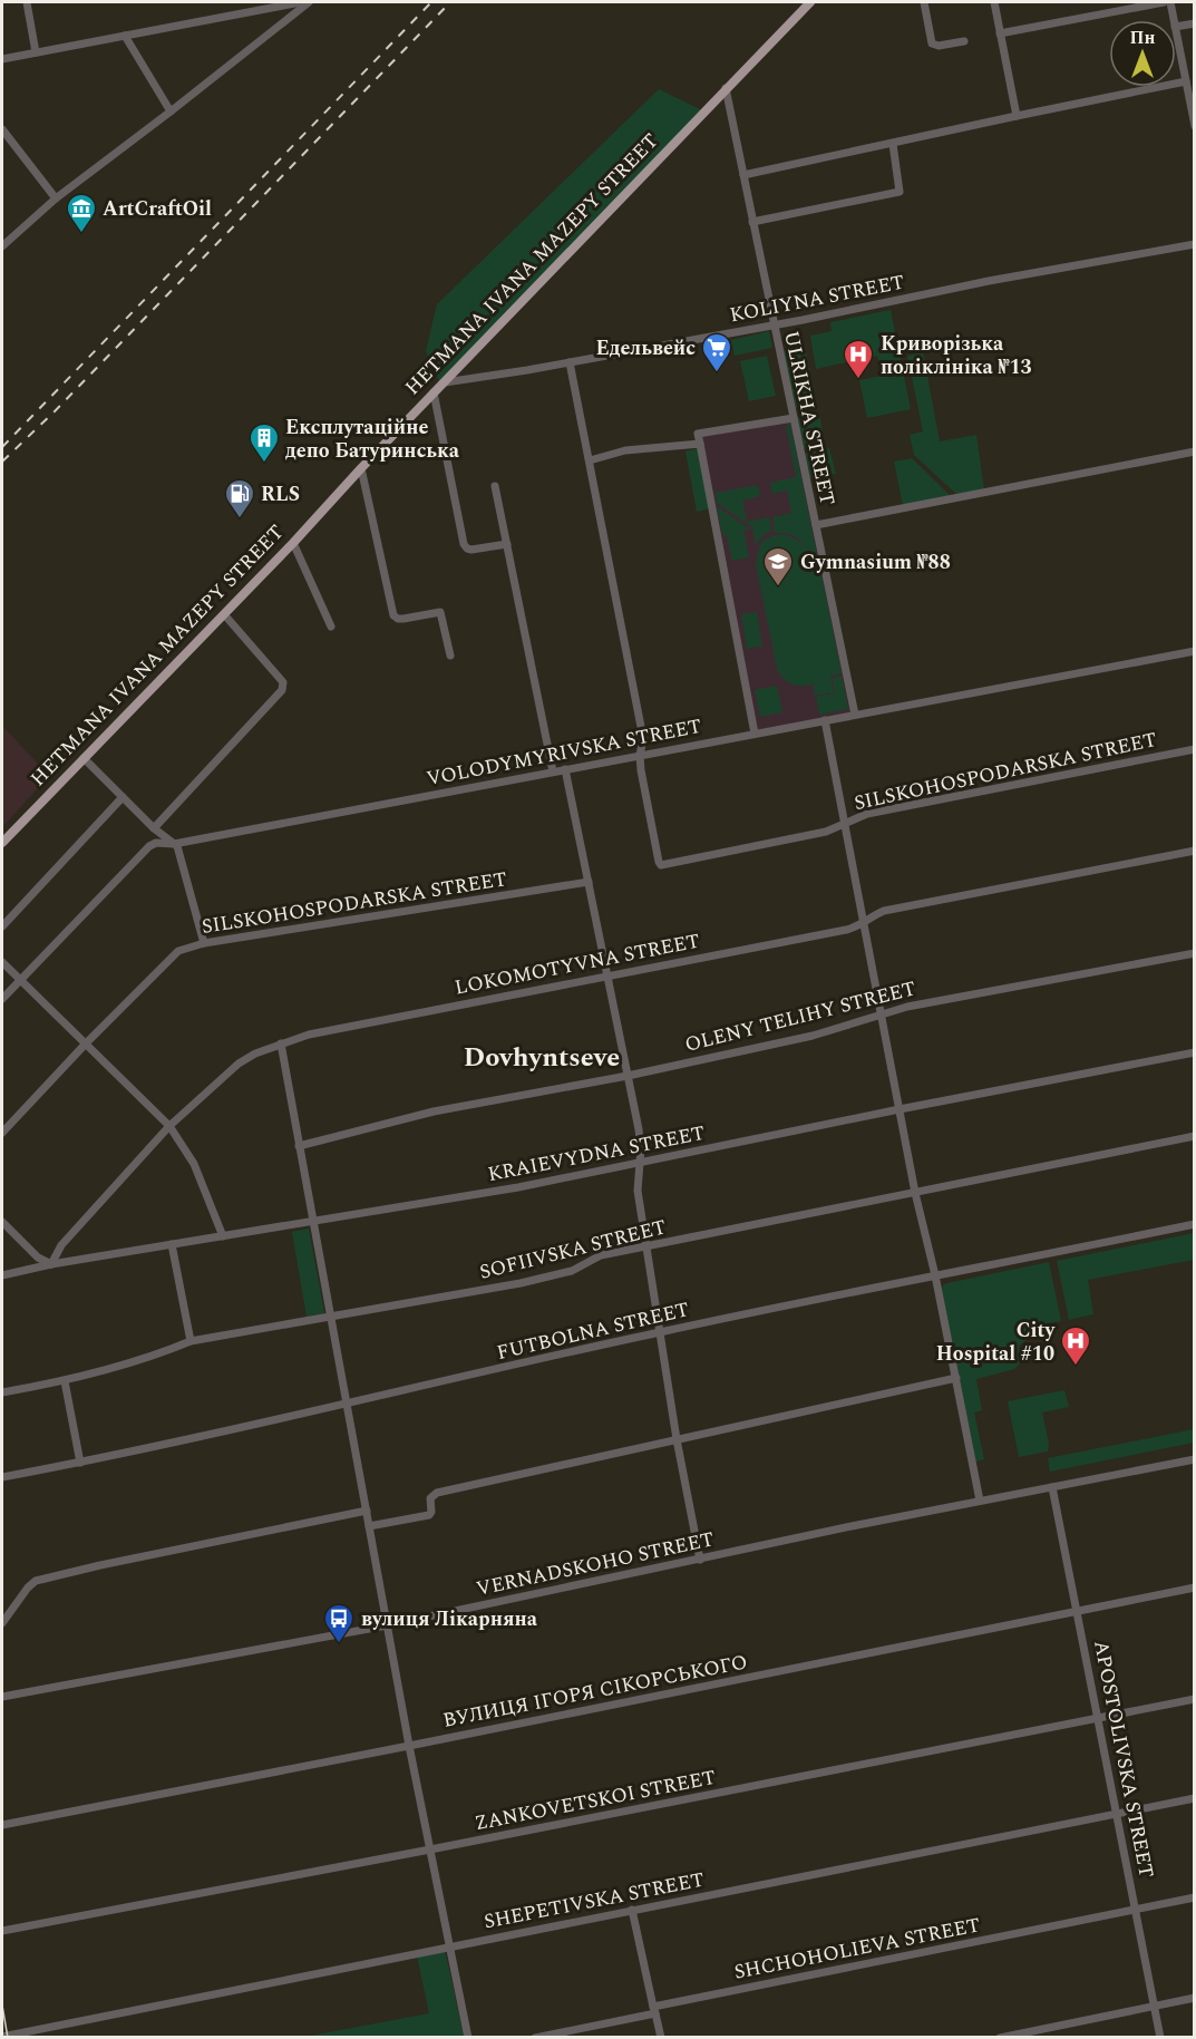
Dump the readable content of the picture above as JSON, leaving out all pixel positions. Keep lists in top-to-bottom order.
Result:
{
  "streets": {
    "main road": ["HETMANA IVANA MAZEPY STREET"],
    "street": [
      "KOLIYNA STREET",
      "ULRIKHA STREET",
      "VOLODYMYRIVSKA STREET",
      "SILSKOHOSPODARSKA STREET",
      "LOKOMOTYVNA STREET",
      "OLENY TELIHY STREET",
      "KRAIEVYDNA STREET",
      "SOFIIVSKA STREET",
      "FUTBOLNA STREET",
      "VERNADSKOHO STREET",
      "ВУЛИЦЯ ІГОРЯ СІКОРСЬКОГО",
      "APOSTOLIVSKA STREET",
      "ZANKOVETSKOI STREET",
      "SHEPETIVSKA STREET",
      "SHCHOHOLIEVA STREET"
    ]
  },
  "crossings": [
    ["HETMANA IVANA MAZEPY STREET", "KOLIYNA STREET"],
    ["HETMANA IVANA MAZEPY STREET", "ULRIKHA STREET"],
    ["KOLIYNA STREET", "ULRIKHA STREET"],
    ["ULRIKHA STREET", "VOLODYMYRIVSKA STREET"],
    ["VOLODYMYRIVSKA STREET", "SILSKOHOSPODARSKA STREET"],
    ["LOKOMOTYVNA STREET", "KRAIEVYDNA STREET"],
    ["VERNADSKOHO STREET", "APOSTOLIVSKA STREET"],
    ["ВУЛИЦЯ ІГОРЯ СІКОРСЬКОГО", "APOSTOLIVSKA STREET"],
    ["APOSTOLIVSKA STREET", "ZANKOVETSKOI STREET"],
    ["APOSTOLIVSKA STREET", "SHEPETIVSKA STREET"],
    ["APOSTOLIVSKA STREET", "SHCHOHOLIEVA STREET"]
  ],
  "districts": ["Dovhyntseve"],
  "places": {
    "museum": ["ArtCraftOil"],
    "supermarket": ["Едельвейс"],
    "hospital": ["Криворізька поліклініка №13", "City Hospital #10"],
    "building": ["Експлутаційне депо Батуринська"],
    "fuel station": ["RLS"],
    "school or university": ["Gymnasium №88"],
    "bus stop": ["вулиця Лікарняна"]
  },
  "north": "top"
}
